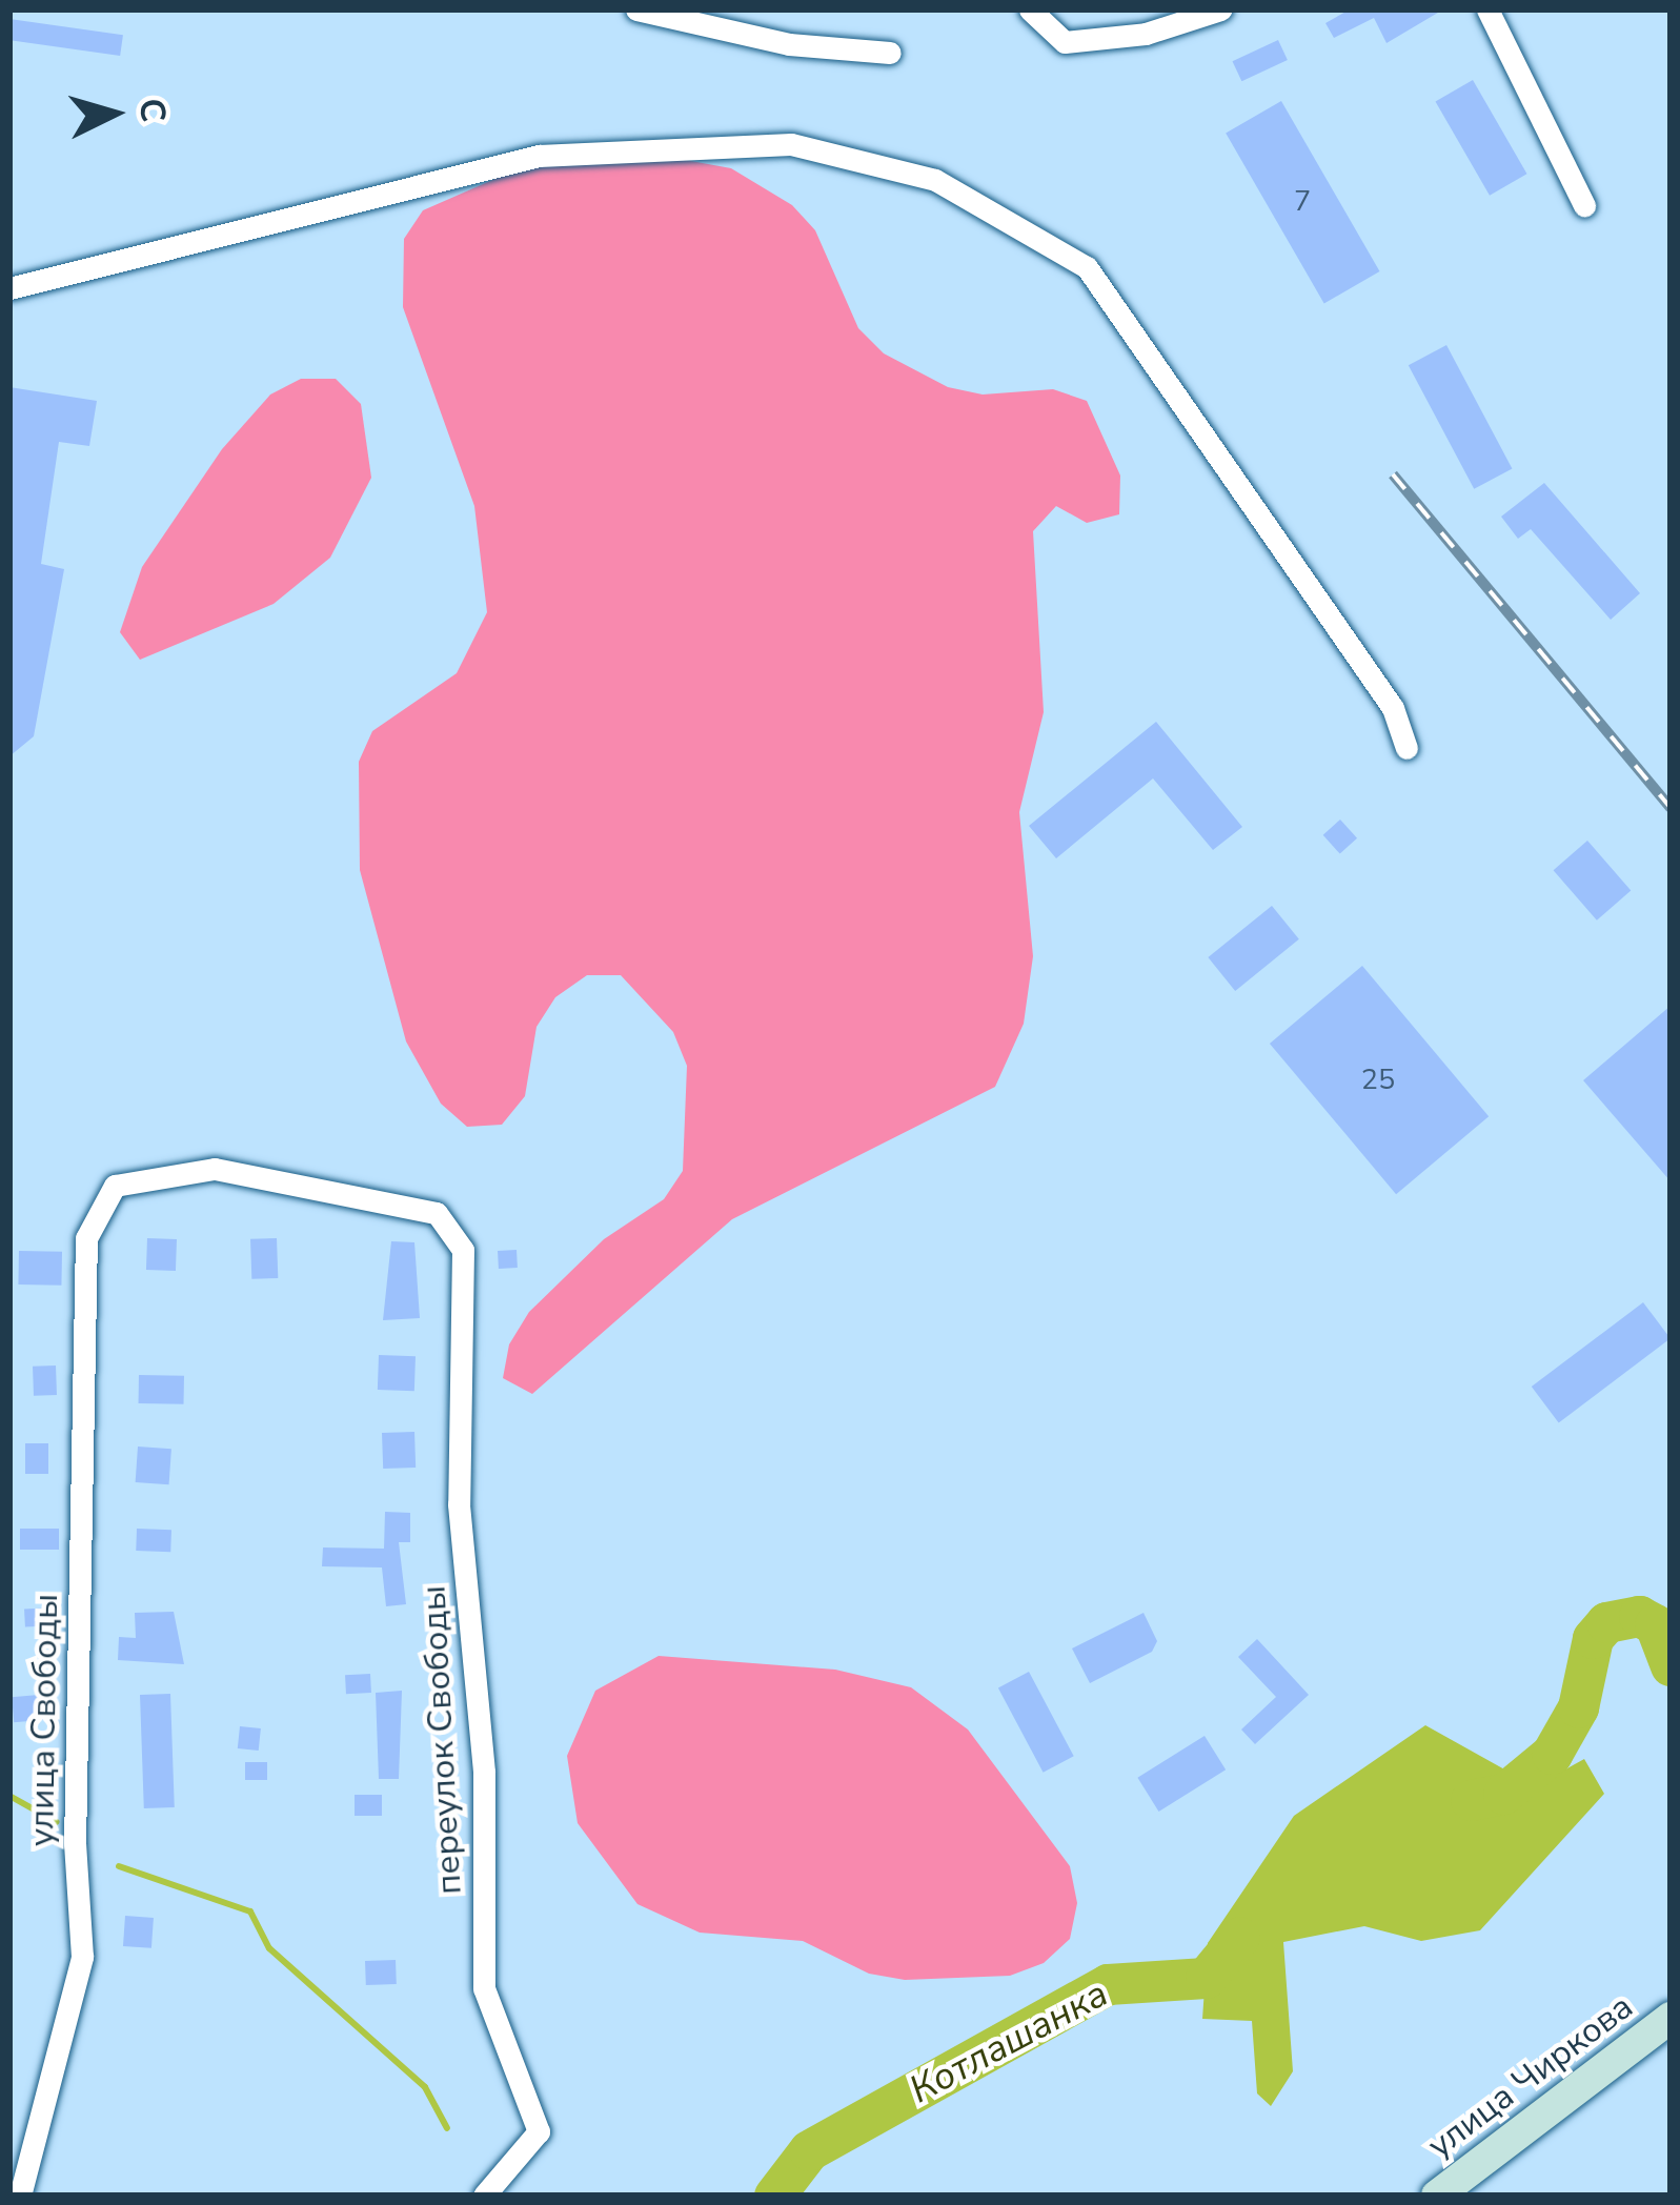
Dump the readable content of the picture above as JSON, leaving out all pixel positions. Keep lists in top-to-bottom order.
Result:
{
  "streets": {
    "main road": ["улица Чиркова"],
    "street": ["улица Свободы", "переулок Свободы"]
  },
  "crossings": [
    ["улица Свободы", "переулок Свободы"]
  ],
  "water": ["Котлашанка"],
  "house_numbers": ["7", "25"],
  "north": "right"
}
